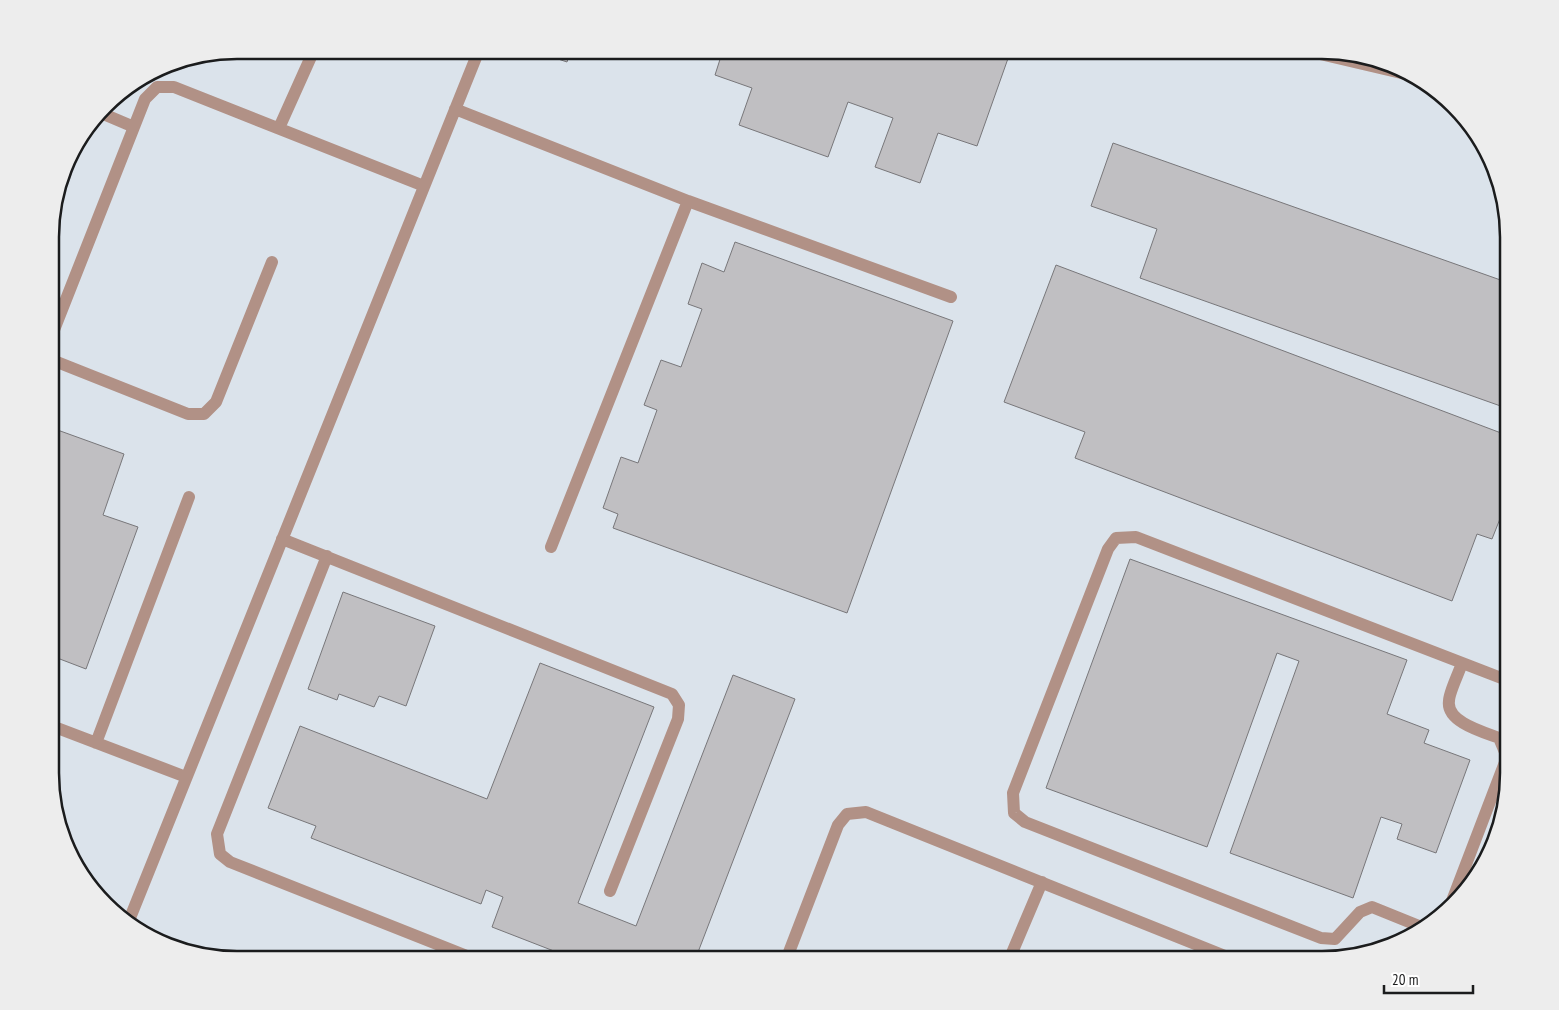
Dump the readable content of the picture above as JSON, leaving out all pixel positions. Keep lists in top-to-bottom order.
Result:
{
  "scale_bar": "20 m"
}
